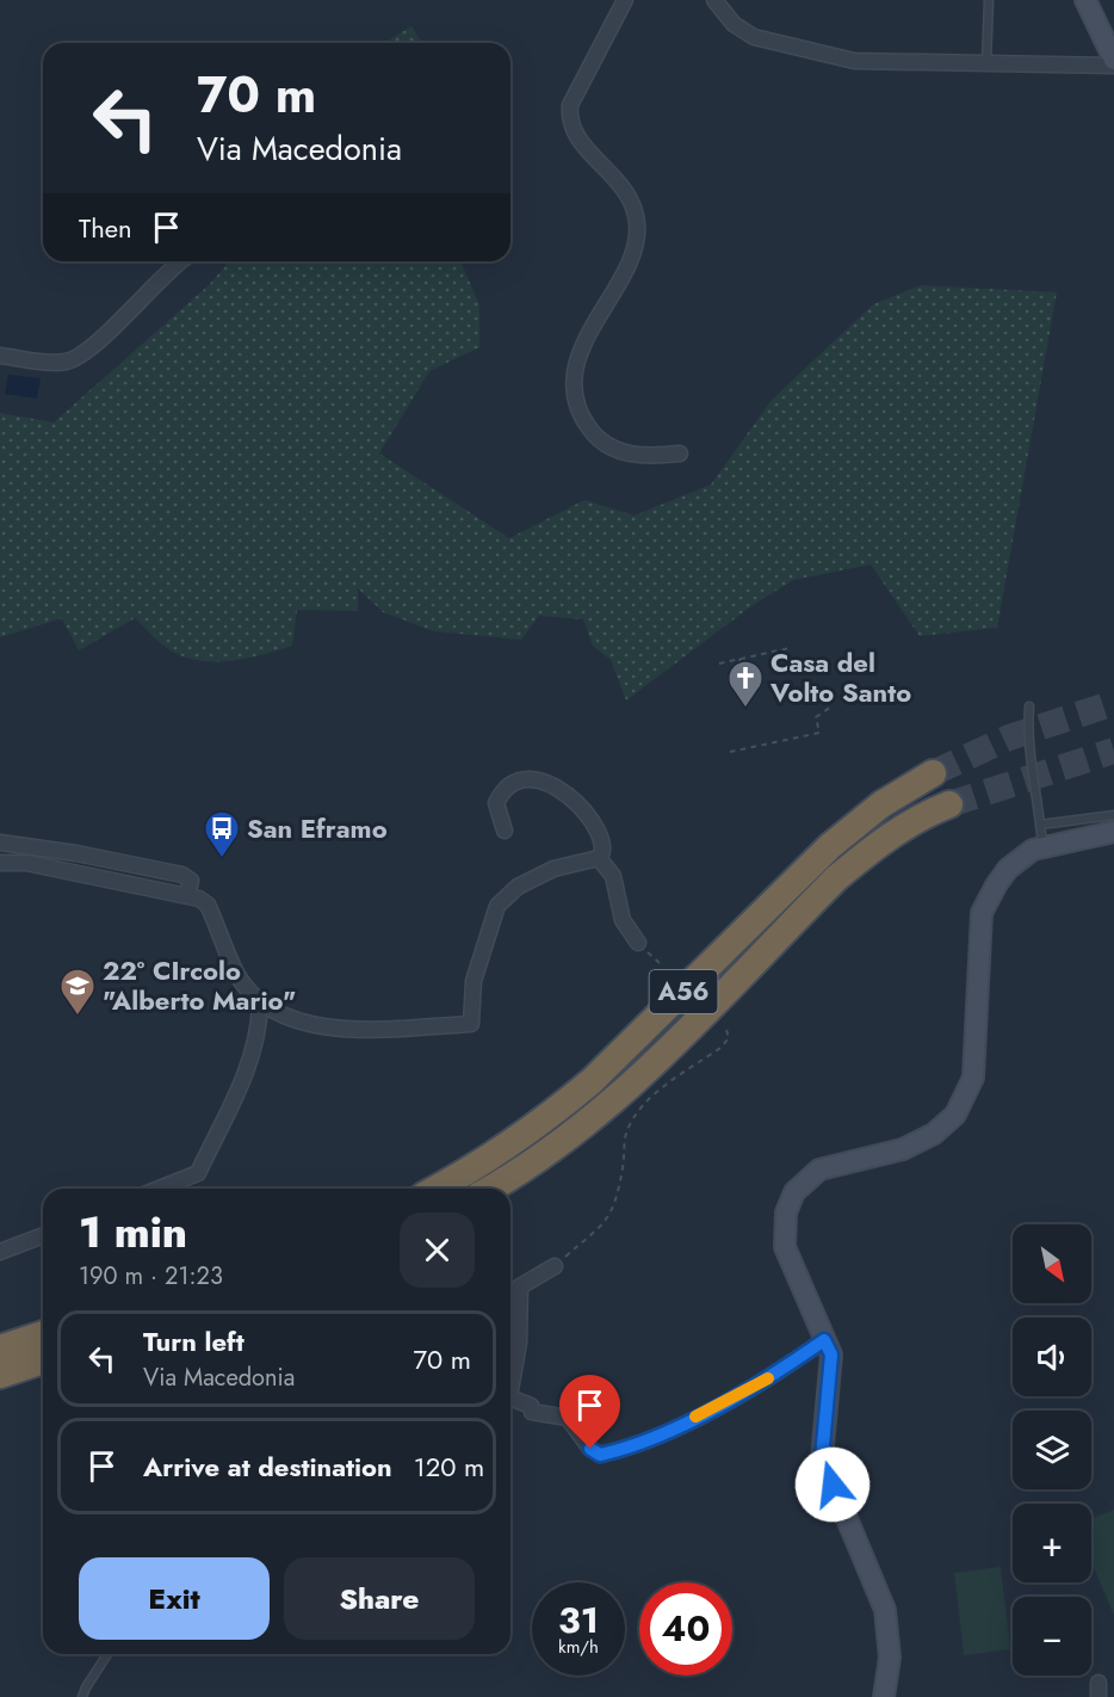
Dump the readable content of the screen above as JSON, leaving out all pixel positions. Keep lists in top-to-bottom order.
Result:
{
  "streets": {
    "highway": ["A56"]
  },
  "places": {
    "church": ["Casa del Volto Santo"],
    "bus stop": ["San Eframo"],
    "school or university": ["22° CIrcolo \"Alberto Mario\""]
  },
  "north": "bottom right",
  "page": {
    "turn": ["70 m", "Via Macedonia"],
    "then": "Then",
    "heading": ["1 min", "190 m · 21:23"],
    "map_buttons": ["+", "−"],
    "list": [
      {
        "name": "Turn left",
        "note": "Via Macedonia",
        "value": "70 m"
      },
      {
        "name": "Arrive at destination",
        "value": "120 m"
      }
    ],
    "buttons": ["Exit", "Share"],
    "speed": "31 km/h",
    "limit": "40"
  }
}
